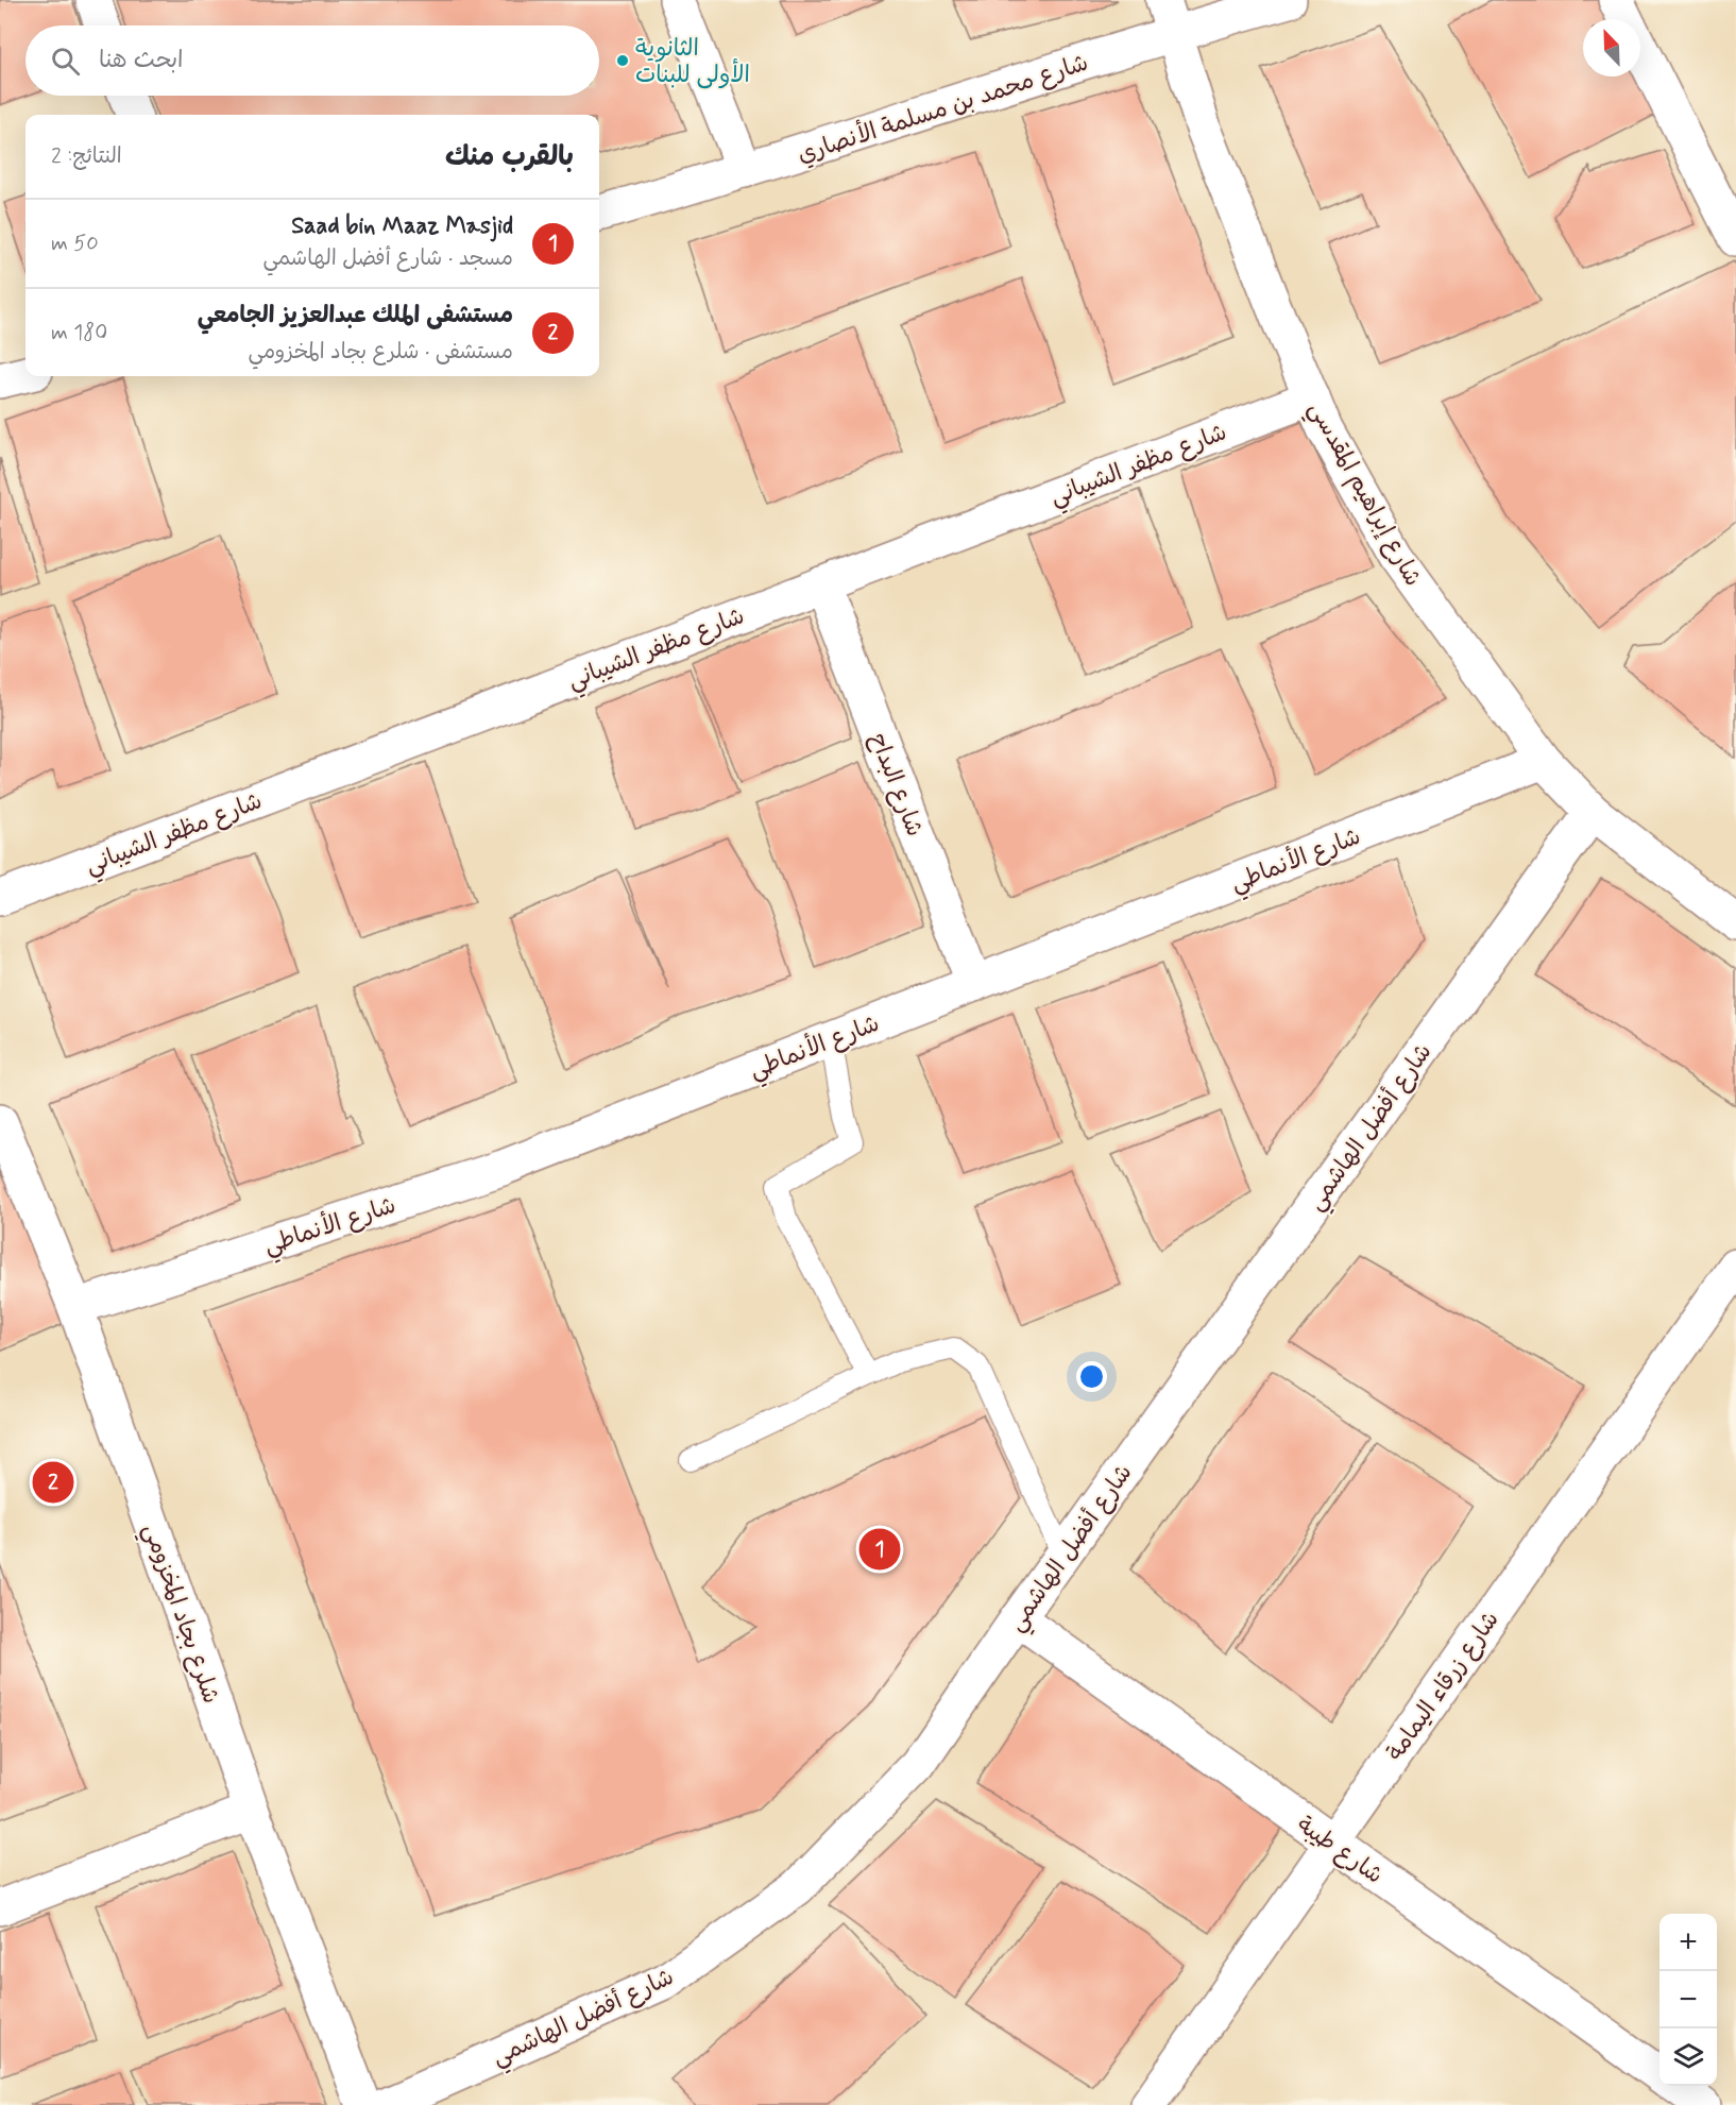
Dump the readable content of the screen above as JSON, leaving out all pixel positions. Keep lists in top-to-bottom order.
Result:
{
  "streets": {
    "street": [
      "شارع محمد بن مسلمة الأنصاري",
      "شارع مظفر الشيباني",
      "شارع إبراهيم المقدسي",
      "شارع البداح",
      "شارع الأنماطي",
      "شارع أفضل الهاشمي",
      "شلرع بجاد المخزومي",
      "شارع زرقاء اليمامة",
      "شارع طيبة"
    ]
  },
  "crossings": [
    ["شارع محمد بن مسلمة الأنصاري", "شارع إبراهيم المقدسي"],
    ["شارع مظفر الشيباني", "شارع إبراهيم المقدسي"],
    ["شارع مظفر الشيباني", "شارع البداح"],
    ["شارع إبراهيم المقدسي", "شارع الأنماطي"],
    ["شارع إبراهيم المقدسي", "شارع أفضل الهاشمي"],
    ["شارع البداح", "شارع الأنماطي"],
    ["شارع الأنماطي", "شلرع بجاد المخزومي"],
    ["شارع أفضل الهاشمي", "شارع طيبة"],
    ["شارع زرقاء اليمامة", "شارع طيبة"]
  ],
  "places": ["الثانوية الأولى للبنات"],
  "north": "top left",
  "page": {
    "search": "ابحث هنا",
    "heading": ["بالقرب منك", "النتائج: 2"],
    "list": [
      {
        "mark": "1",
        "name": "Saad bin Maaz Masjid",
        "note": "مسجد · شارع أفضل الهاشمي",
        "value": "50 m"
      },
      {
        "mark": "2",
        "name": "مستشفى الملك عبدالعزيز الجامعي",
        "note": "مستشفى · شلرع بجاد المخزومي",
        "value": "180 m"
      }
    ],
    "pins": ["2", "1"],
    "map_buttons": ["+", "−"]
  }
}
